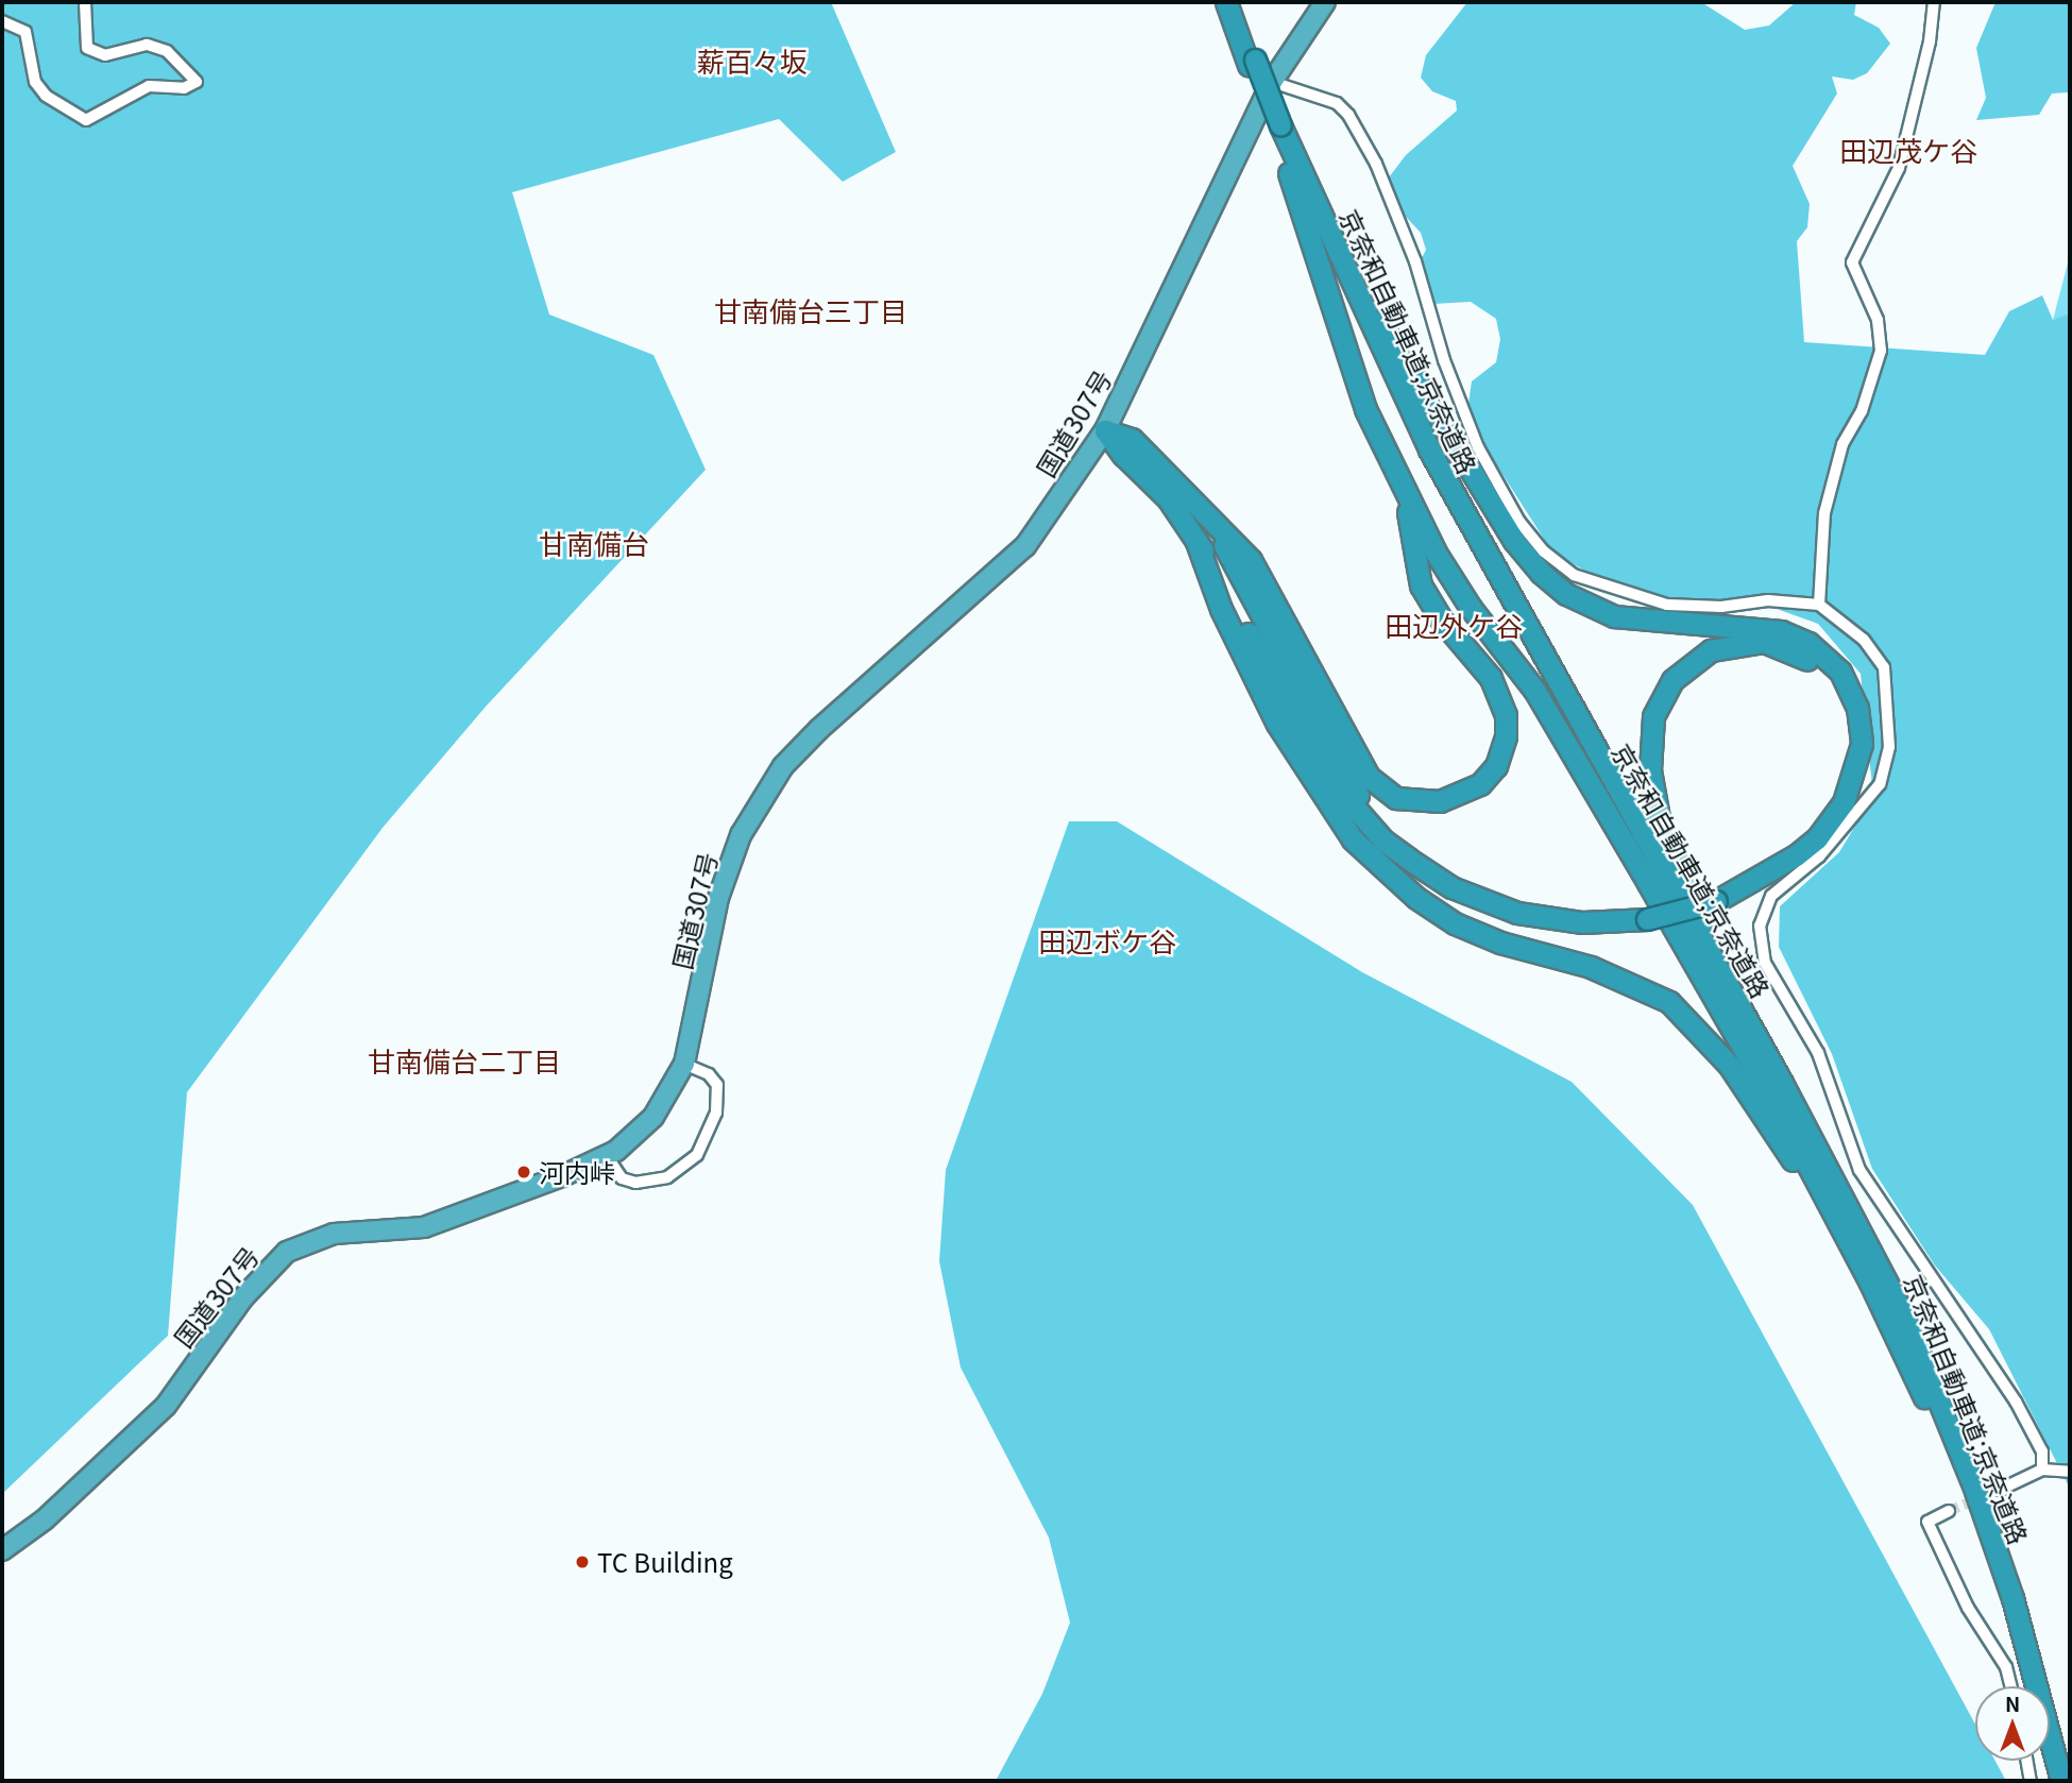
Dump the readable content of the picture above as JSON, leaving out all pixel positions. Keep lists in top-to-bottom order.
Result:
{
  "streets": {
    "highway": ["京奈和自動車道;京奈道路", "国道307号"]
  },
  "districts": [
    "薪百々坂",
    "田辺茂ケ谷",
    "甘南備台三丁目",
    "甘南備台",
    "田辺外ケ谷",
    "田辺ボケ谷",
    "甘南備台二丁目"
  ],
  "places": ["河内峠", "TC Building"],
  "north": "top"
}
